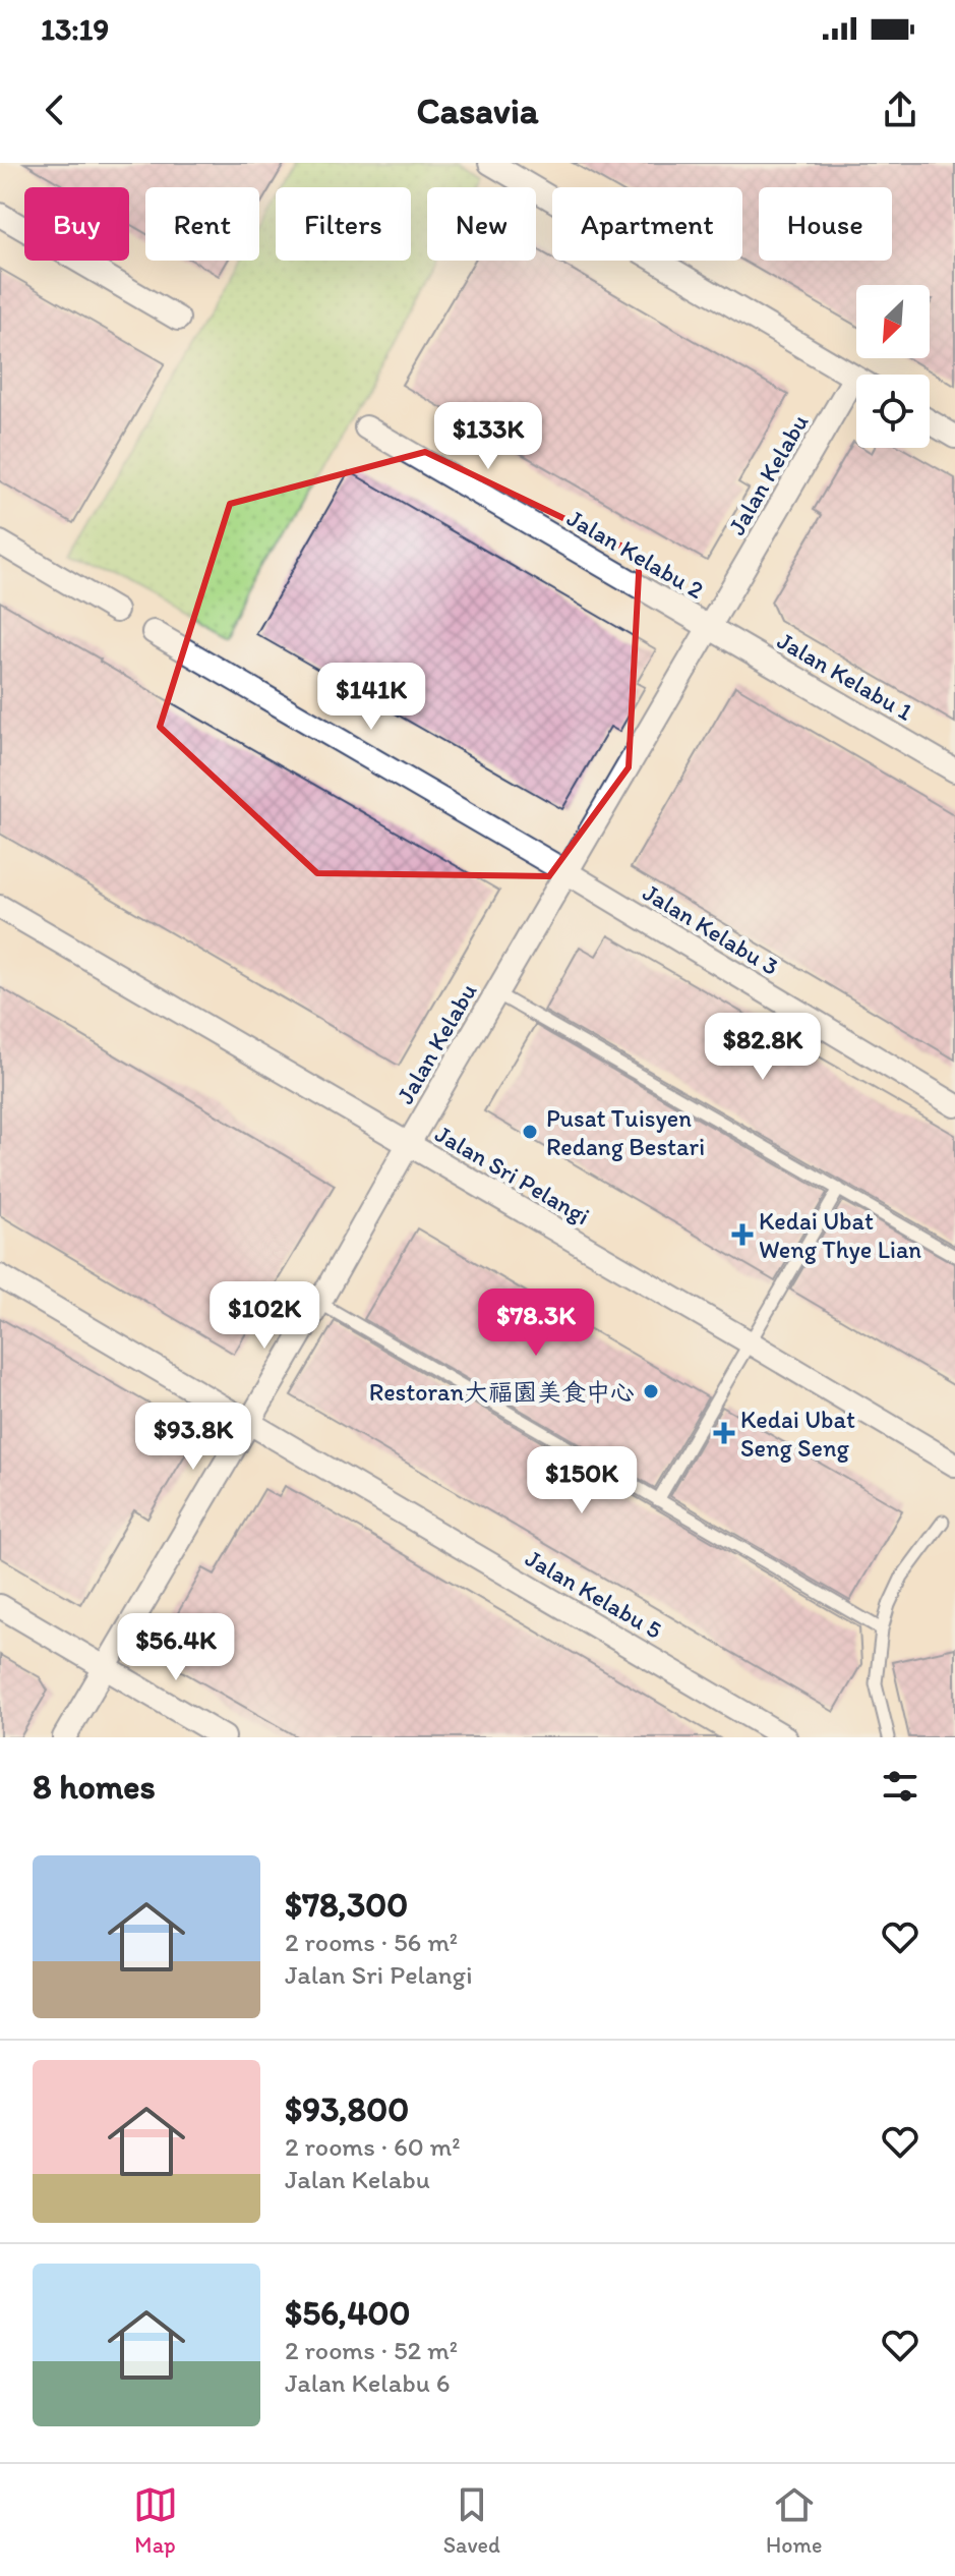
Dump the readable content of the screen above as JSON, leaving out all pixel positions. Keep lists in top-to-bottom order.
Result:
{
  "streets": {
    "street": [
      "Jalan Kelabu",
      "Jalan Kelabu 2",
      "Jalan Kelabu 1",
      "Jalan Kelabu 3",
      "Jalan Sri Pelangi",
      "Jalan Kelabu 5"
    ]
  },
  "crossings": [
    ["Jalan Kelabu", "Jalan Kelabu 2"],
    ["Jalan Kelabu", "Jalan Kelabu 1"],
    ["Jalan Kelabu", "Jalan Kelabu 3"],
    ["Jalan Kelabu", "Jalan Sri Pelangi"],
    ["Jalan Kelabu", "Jalan Kelabu 5"],
    ["Jalan Kelabu 2", "Jalan Kelabu 1"]
  ],
  "places": {
    "other": ["Pusat Tuisyen Redang Bestari", "Restoran大福園美食中心"],
    "health": ["Kedai Ubat Weng Thye Lian", "Kedai Ubat Seng Seng"]
  },
  "north": "bottom left",
  "page": {
    "status": "13:19",
    "header": "Casavia",
    "chip": [
      "Buy",
      "Rent",
      "Filters",
      "New",
      "Apartment",
      "House"
    ],
    "price": [
      "$133K",
      "$141K",
      "$82.8K",
      "$102K",
      "$78.3K",
      "$93.8K",
      "$150K",
      "$56.4K"
    ],
    "heading": "8 homes",
    "list": [
      {
        "name": "$78,300",
        "note": "2 rooms · 56 m² · Jalan Sri Pelangi"
      },
      {
        "name": "$93,800",
        "note": "2 rooms · 60 m² · Jalan Kelabu"
      },
      {
        "name": "$56,400",
        "note": "2 rooms · 52 m² · Jalan Kelabu 6"
      }
    ],
    "tabs": ["Map", "Saved", "Home"]
  }
}
